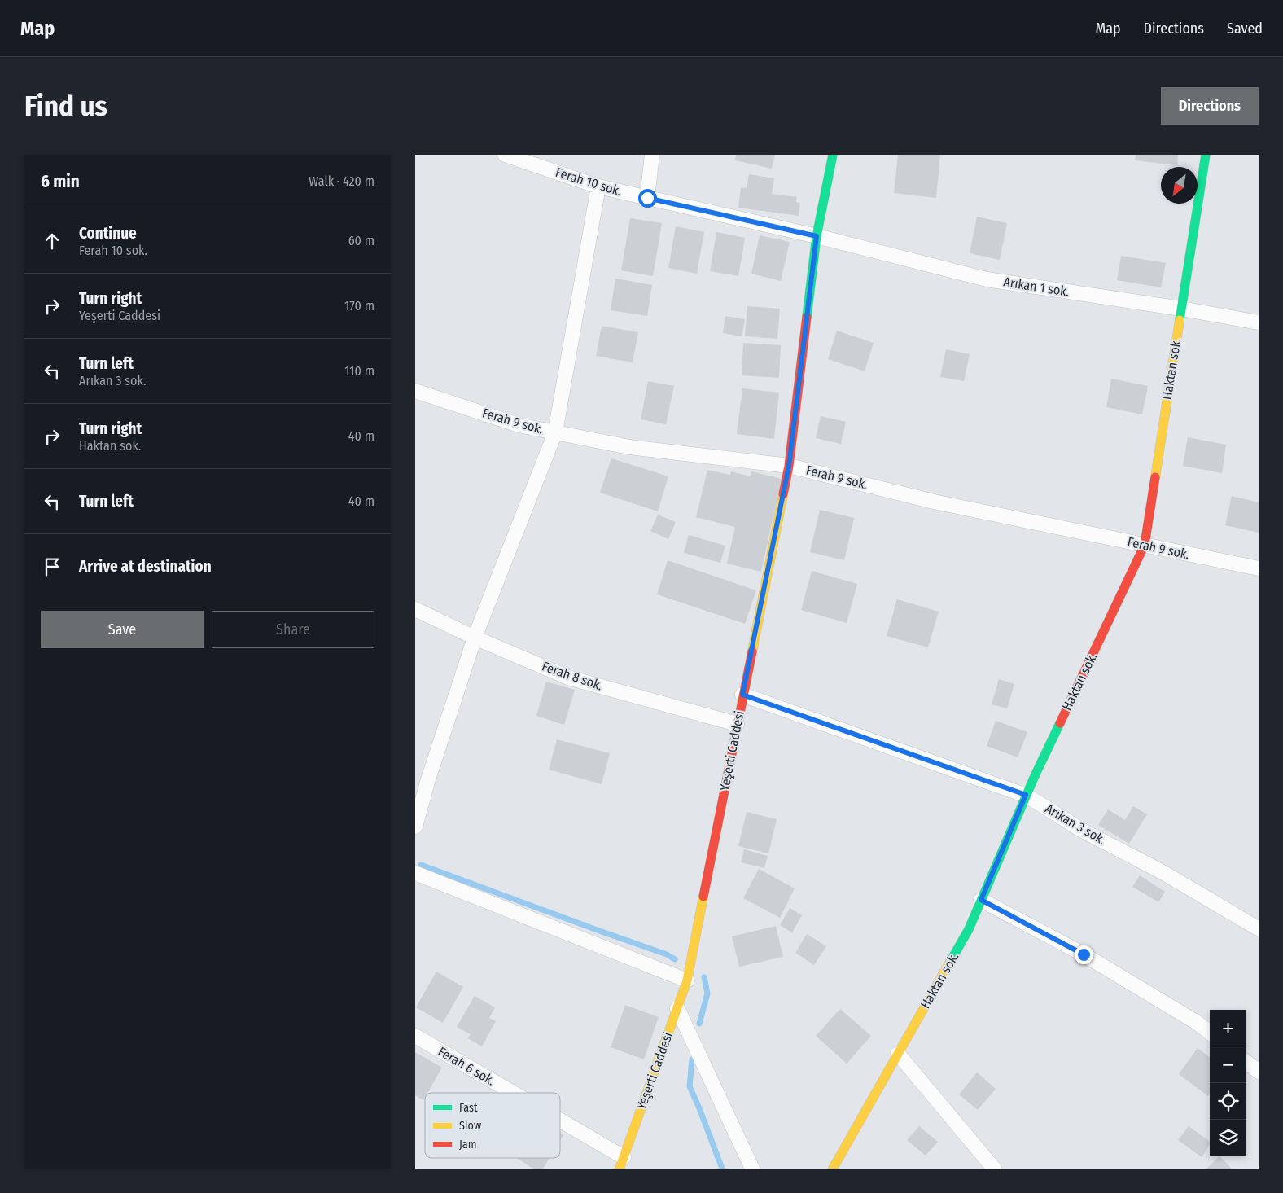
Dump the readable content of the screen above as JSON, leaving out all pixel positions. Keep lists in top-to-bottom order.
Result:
{
  "streets": {
    "street": [
      "Ferah 10 sok.",
      "Arıkan 1 sok.",
      "Haktan sok.",
      "Ferah 9 sok.",
      "Ferah 8 sok.",
      "Yeşerti Caddesi",
      "Arıkan 3 sok.",
      "Ferah 6 sok."
    ]
  },
  "crossings": [
    ["Ferah 10 sok.", "Arıkan 1 sok."],
    ["Ferah 10 sok.", "Yeşerti Caddesi"],
    ["Arıkan 1 sok.", "Haktan sok."],
    ["Arıkan 1 sok.", "Yeşerti Caddesi"],
    ["Haktan sok.", "Ferah 9 sok."],
    ["Haktan sok.", "Arıkan 3 sok."],
    ["Ferah 9 sok.", "Yeşerti Caddesi"],
    ["Ferah 8 sok.", "Yeşerti Caddesi"],
    ["Yeşerti Caddesi", "Arıkan 3 sok."],
    ["Yeşerti Caddesi", "Ferah 6 sok."]
  ],
  "legend": ["Fast", "Slow", "Jam"],
  "north": "bottom left",
  "page": {
    "header": "Map",
    "nav": ["Map", "Directions", "Saved"],
    "buttons": [
      "Directions",
      ["Save", "Share"]
    ],
    "title": "Find us",
    "heading": ["6 min", "Walk · 420 m"],
    "list": [
      ["Continue", "Ferah 10 sok.", "60 m"],
      ["Turn right", "Yeşerti Caddesi", "170 m"],
      ["Turn left", "Arıkan 3 sok.", "110 m"],
      ["Turn right", "Haktan sok.", "40 m"],
      ["Turn left", "40 m"],
      "Arrive at destination"
    ],
    "map_buttons": ["+", "−"]
  }
}
